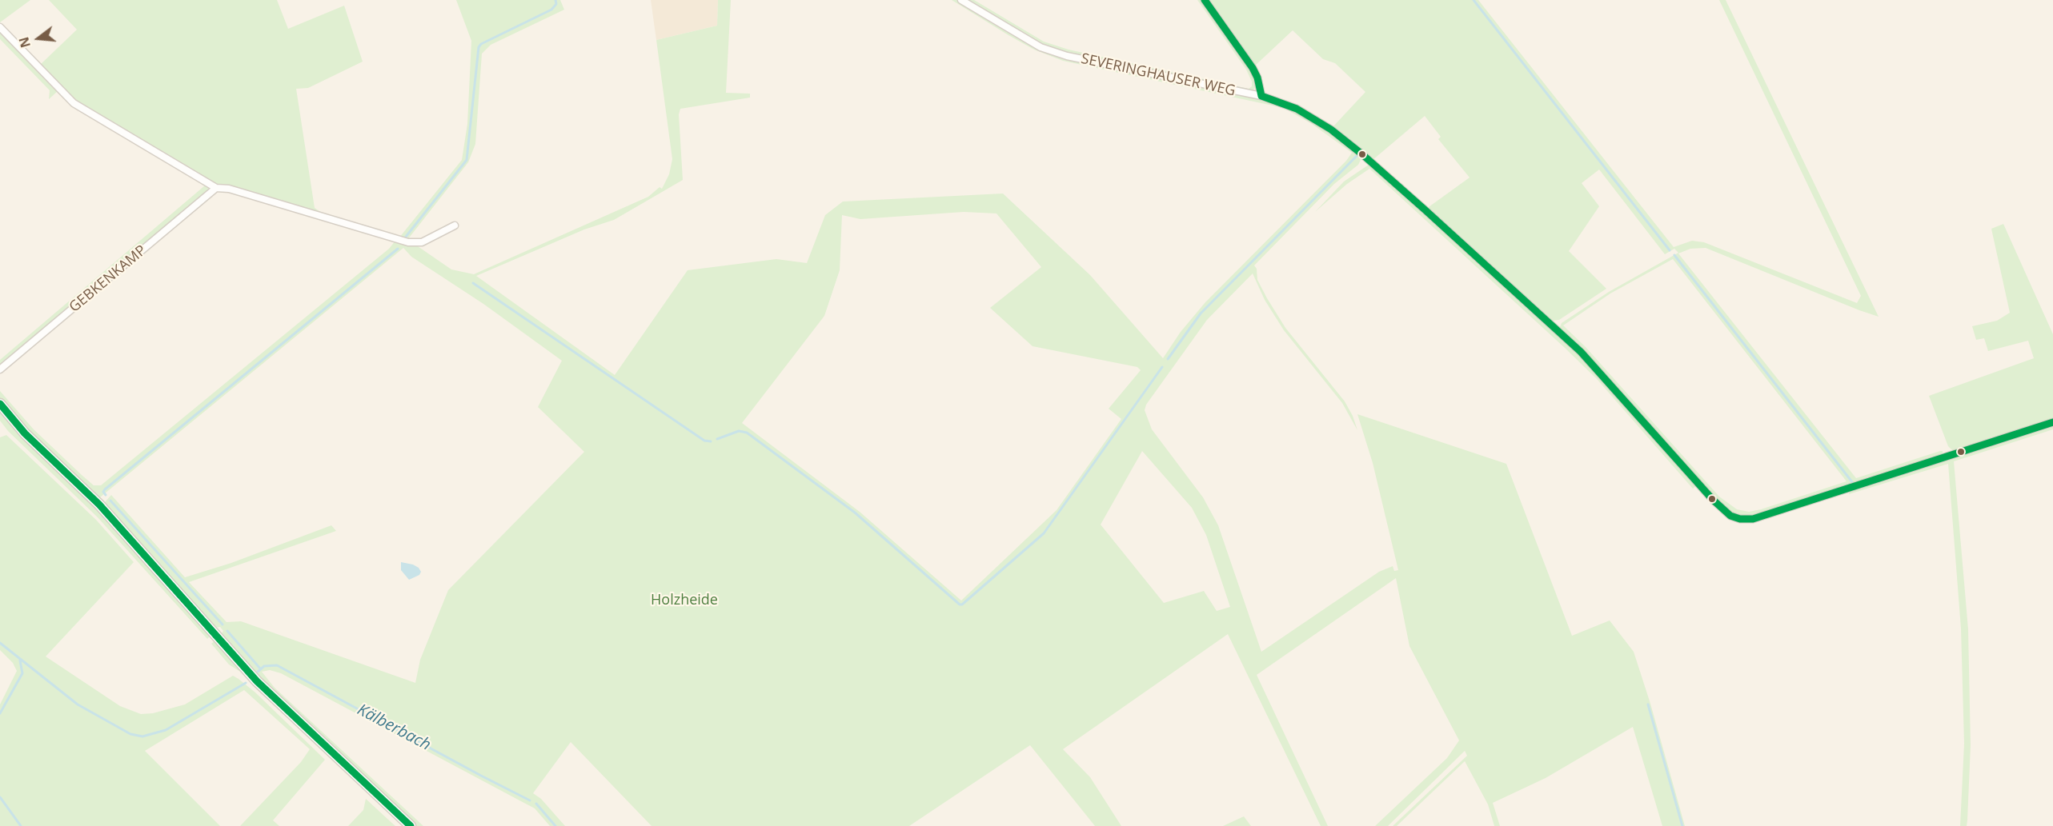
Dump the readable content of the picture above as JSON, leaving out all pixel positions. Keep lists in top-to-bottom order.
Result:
{
  "streets": {
    "street": ["SEVERINGHAUSER WEG", "GEBKENKAMP"]
  },
  "water": ["Kälberbach"],
  "parks": ["Holzheide"],
  "north": "left"
}
